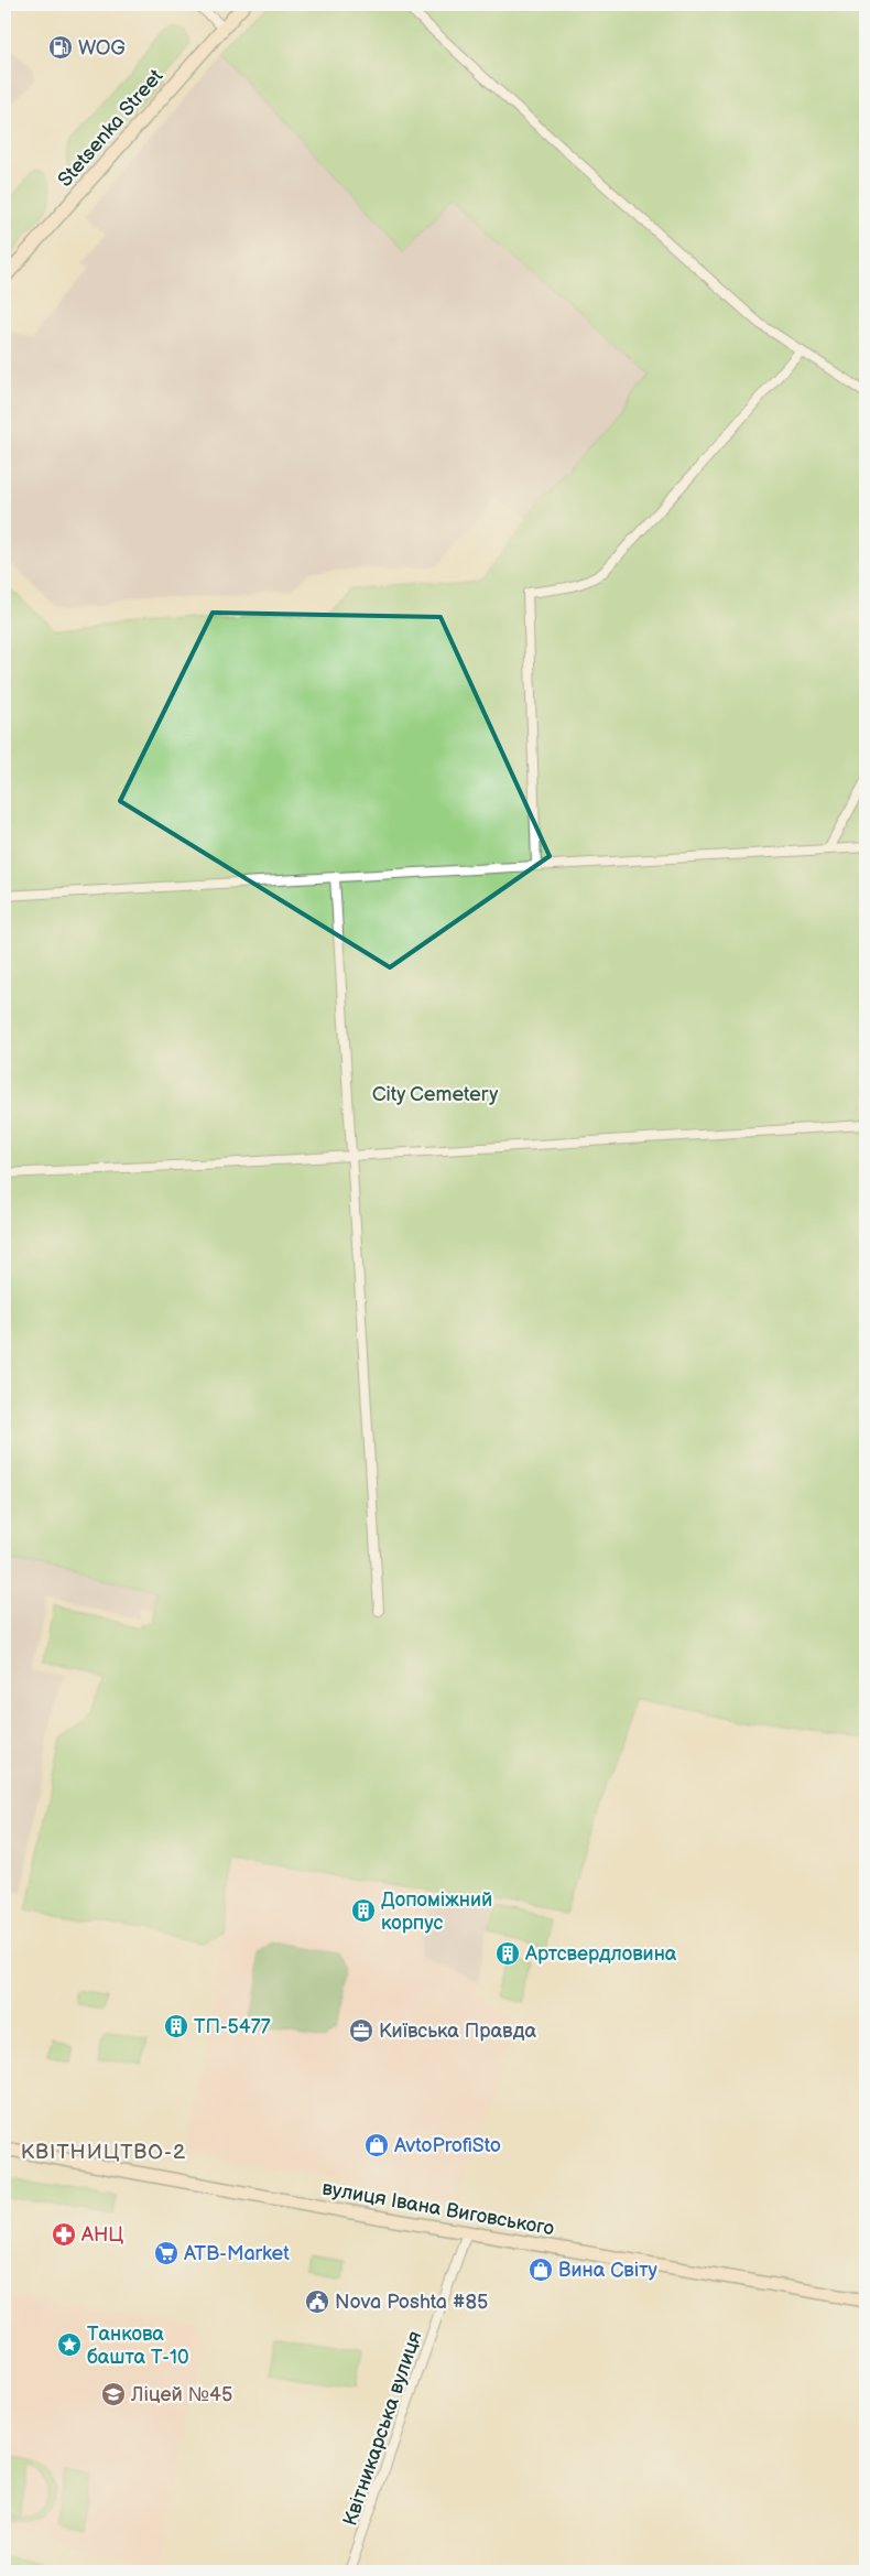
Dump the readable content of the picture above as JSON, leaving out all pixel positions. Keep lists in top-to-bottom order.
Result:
{
  "streets": {
    "main road": ["Stetsenka Street", "вулиця Івана Виговського"],
    "street": ["Квітникарська вулиця"]
  },
  "crossings": [
    ["вулиця Івана Виговського", "Квітникарська вулиця"]
  ],
  "districts": ["КВІТНИЦТВО-2"],
  "parks": ["City Cemetery"],
  "places": {
    "fuel station": ["WOG"],
    "building": ["Допоміжний корпус", "Артсвердловина", "ТП-5477"],
    "office": ["Київська Правда"],
    "shop": ["AvtoProfiSto", "Вина Світу"],
    "pharmacy": ["АНЦ"],
    "supermarket": ["ATB-Market"],
    "public building": ["Nova Poshta #85"],
    "place": ["Танкова башта Т-10"],
    "school or university": ["Ліцей №45"]
  }
}
